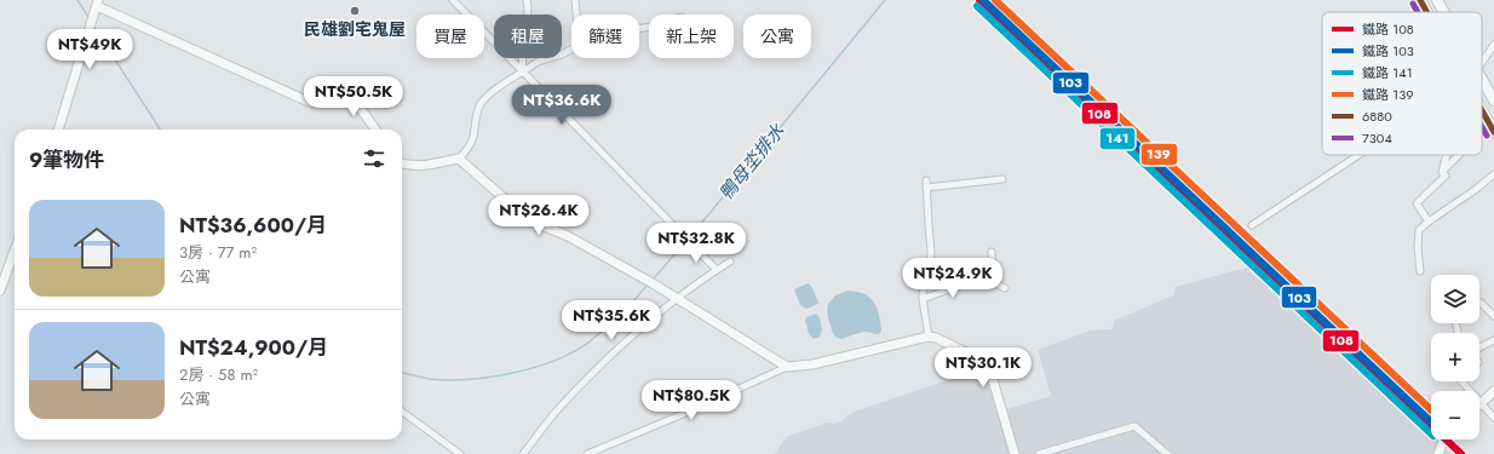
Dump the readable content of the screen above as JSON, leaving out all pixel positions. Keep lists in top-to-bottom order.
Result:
{
  "water": ["鴨母坔排水"],
  "places": ["民雄劉宅鬼屋"],
  "lines": [
    "rail line 108",
    "rail line 103",
    "rail line 139",
    "transit line 6880",
    "transit line 7304",
    "rail line 141"
  ],
  "legend": [
    "鐵路 108",
    "鐵路 103",
    "鐵路 141",
    "鐵路 139",
    "6880",
    "7304"
  ],
  "page": {
    "chip": [
      "買屋",
      "租屋",
      "篩選",
      "新上架",
      "公寓"
    ],
    "price": [
      "NT$49K",
      "NT$50.5K",
      "NT$36.6K",
      "NT$26.4K",
      "NT$32.8K",
      "NT$24.9K",
      "NT$35.6K",
      "NT$30.1K",
      "NT$80.5K"
    ],
    "heading": "9筆物件",
    "list": [
      {
        "name": "NT$36,600/月",
        "note": "3房 · 77 m² · 公寓"
      },
      {
        "name": "NT$24,900/月",
        "note": "2房 · 58 m² · 公寓"
      }
    ],
    "map_buttons": ["+", "−"]
  }
}
